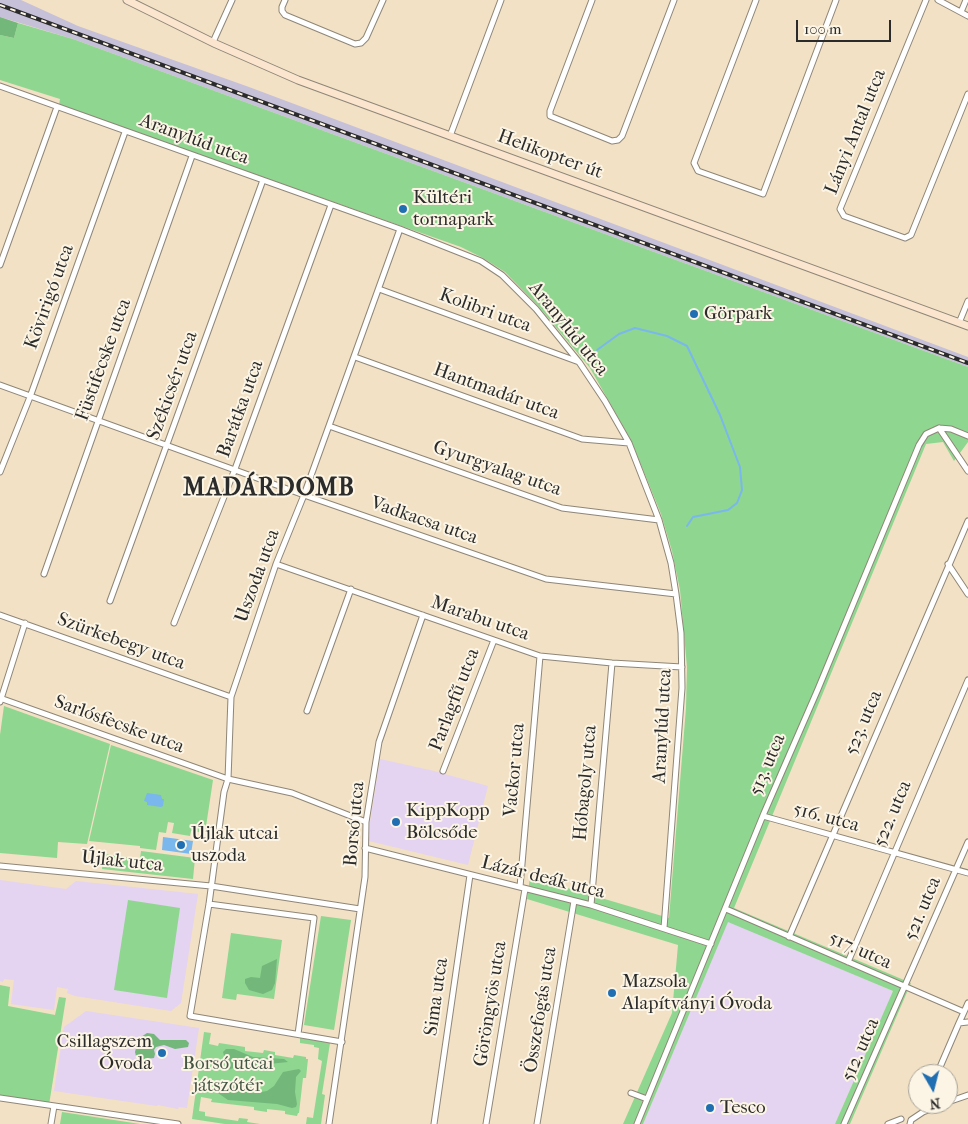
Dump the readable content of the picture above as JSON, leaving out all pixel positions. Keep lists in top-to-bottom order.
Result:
{
  "streets": {
    "street": [
      "Lányi Antal utca",
      "Aranylúd utca",
      "Helikopter út",
      "Kövirigó utca",
      "Kolibri utca",
      "Füstifecske utca",
      "Székicsér utca",
      "Hantmadár utca",
      "Barátka utca",
      "Gyurgyalag utca",
      "Vadkacsa utca",
      "Uszoda utca",
      "Marabu utca",
      "Szürkebegy utca",
      "Parlagfű utca",
      "523. utca",
      "Sarlósfecske utca",
      "513. utca",
      "Vackor utca",
      "Hóbagoly utca",
      "522. utca",
      "516. utca",
      "Borsó utca",
      "Újlak utca",
      "Lázár deák utca",
      "521. utca",
      "517. utca",
      "Sima utca",
      "Göröngyös utca",
      "Összefogás utca",
      "512. utca"
    ]
  },
  "crossings": [
    ["Aranylúd utca", "Kövirigó utca"],
    ["Aranylúd utca", "Kolibri utca"],
    ["Aranylúd utca", "Füstifecske utca"],
    ["Aranylúd utca", "Székicsér utca"],
    ["Aranylúd utca", "Hantmadár utca"],
    ["Aranylúd utca", "Barátka utca"],
    ["Aranylúd utca", "Gyurgyalag utca"],
    ["Aranylúd utca", "Vadkacsa utca"],
    ["Aranylúd utca", "Uszoda utca"],
    ["Aranylúd utca", "Marabu utca"],
    ["Aranylúd utca", "Lázár deák utca"],
    ["Kövirigó utca", "Vadkacsa utca"],
    ["Kolibri utca", "Uszoda utca"],
    ["Füstifecske utca", "Vadkacsa utca"],
    ["Székicsér utca", "Vadkacsa utca"],
    ["Hantmadár utca", "Uszoda utca"],
    ["Barátka utca", "Vadkacsa utca"],
    ["Gyurgyalag utca", "Uszoda utca"],
    ["Vadkacsa utca", "Uszoda utca"],
    ["Uszoda utca", "Marabu utca"],
    ["Uszoda utca", "Szürkebegy utca"],
    ["Uszoda utca", "Sarlósfecske utca"],
    ["Uszoda utca", "Újlak utca"],
    ["Marabu utca", "Parlagfű utca"],
    ["Marabu utca", "Vackor utca"],
    ["Marabu utca", "Hóbagoly utca"],
    ["Marabu utca", "Borsó utca"],
    ["523. utca", "516. utca"],
    ["523. utca", "517. utca"],
    ["Sarlósfecske utca", "Borsó utca"],
    ["513. utca", "516. utca"],
    ["513. utca", "Lázár deák utca"],
    ["513. utca", "517. utca"],
    ["Vackor utca", "Lázár deák utca"],
    ["Vackor utca", "Göröngyös utca"],
    ["Hóbagoly utca", "Lázár deák utca"],
    ["522. utca", "516. utca"],
    ["522. utca", "517. utca"],
    ["516. utca", "521. utca"],
    ["Borsó utca", "Újlak utca"],
    ["Borsó utca", "Lázár deák utca"],
    ["Lázár deák utca", "Sima utca"],
    ["Lázár deák utca", "Göröngyös utca"],
    ["Lázár deák utca", "Összefogás utca"],
    ["521. utca", "517. utca"],
    ["521. utca", "512. utca"],
    ["517. utca", "512. utca"]
  ],
  "districts": ["MADÁRDOMB"],
  "parks": ["Borsó utcai játszótér"],
  "places": [
    "Kültéri tornapark",
    "Görpark",
    "KippKopp Bölcsőde",
    "Újlak utcai uszoda",
    "Mazsola Alapítványi Óvoda",
    "Csillagszem Óvoda",
    "Tesco"
  ],
  "scale_bar": "100 m",
  "north": "bottom"
}
